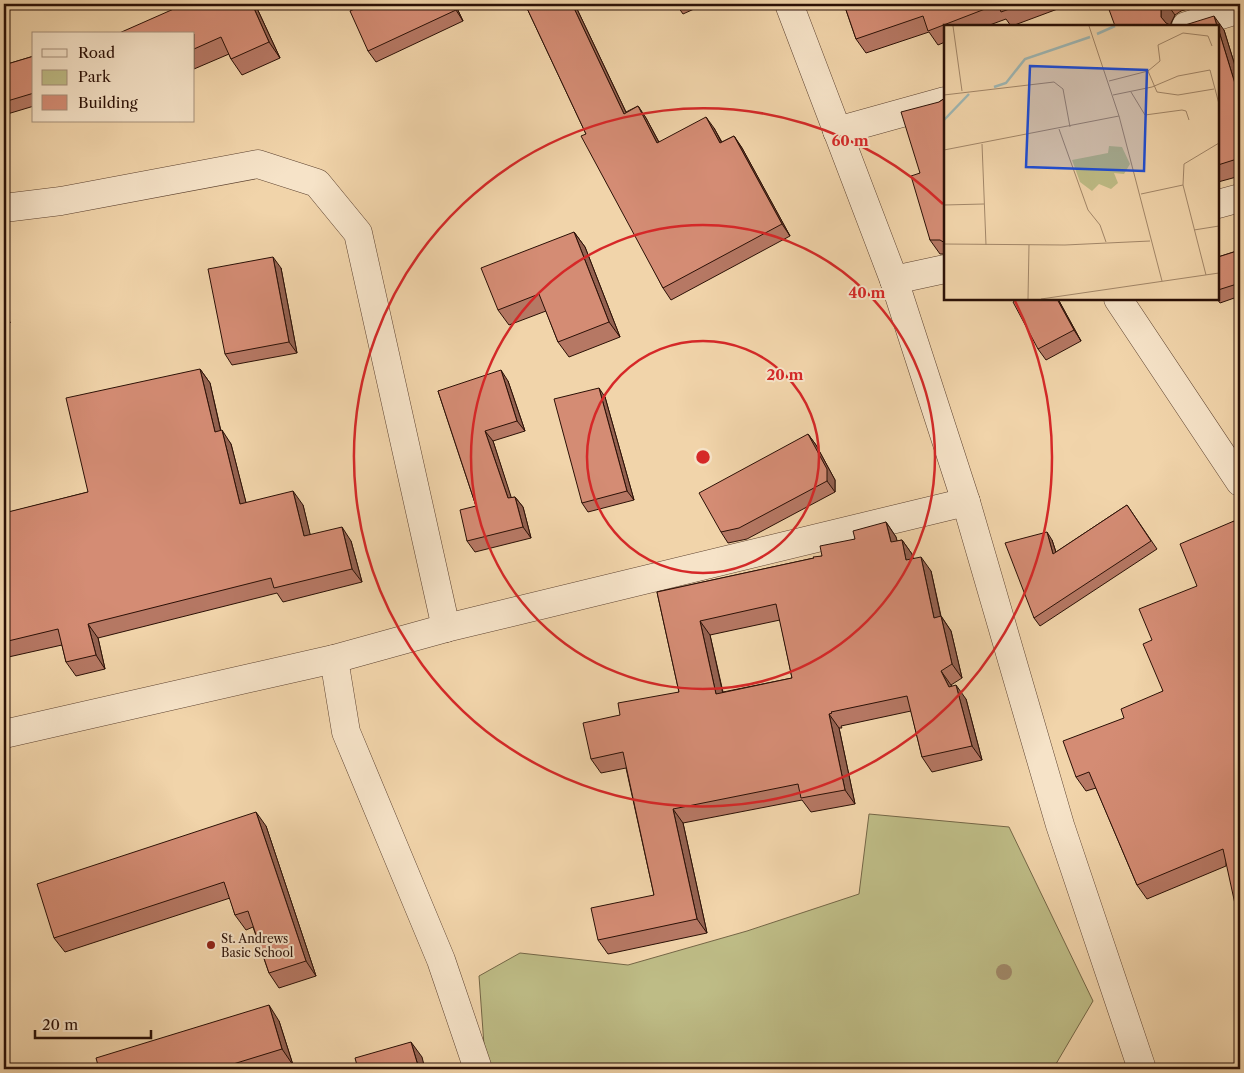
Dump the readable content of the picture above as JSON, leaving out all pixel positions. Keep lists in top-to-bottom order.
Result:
{
  "places": ["St. Andrews Basic School"],
  "legend": ["Road", "Park", "Building"],
  "scale_bar": "20 m",
  "rings": ["60 m", "40 m", "20 m"]
}
